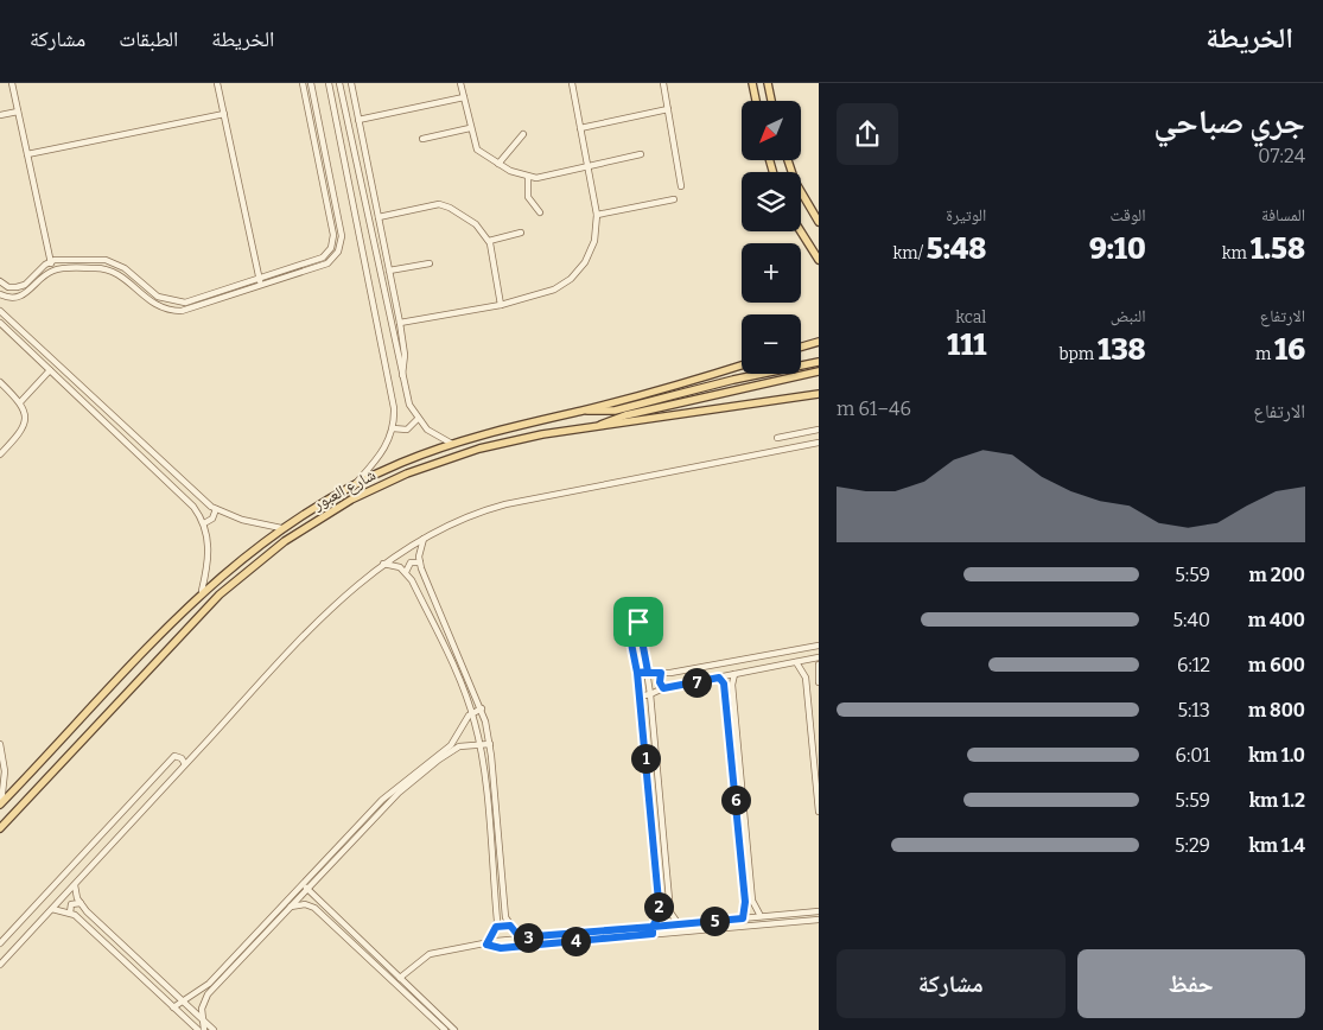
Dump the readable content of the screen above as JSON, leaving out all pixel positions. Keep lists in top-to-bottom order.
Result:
{
  "streets": {
    "main road": ["شارع العبور"]
  },
  "north": "bottom left",
  "page": {
    "header": "الخريطة",
    "nav": ["الخريطة", "الطبقات", "مشاركة"],
    "heading": ["جري صباحي", "07:24"],
    "map_buttons": ["+", "−"],
    "stats": [
      ["المسافة", "1.58 km"],
      ["الوقت", "9:10"],
      ["الوتيرة", "5:48 /km"],
      ["الارتفاع", "16 m"],
      ["النبض", "138 bpm"],
      ["kcal", "111"]
    ],
    "chart": ["الارتفاع", "46–61 m"],
    "list": [
      {
        "name": "200 m",
        "note": "5:59"
      },
      {
        "name": "400 m",
        "note": "5:40"
      },
      {
        "name": "600 m",
        "note": "6:12"
      },
      {
        "name": "800 m",
        "note": "5:13"
      },
      {
        "name": "1.0 km",
        "note": "6:01"
      },
      {
        "name": "1.2 km",
        "note": "5:59"
      },
      {
        "name": "1.4 km",
        "note": "5:29"
      }
    ],
    "pins": [
      "7",
      "1",
      "6",
      "2",
      "5",
      "3",
      "4"
    ],
    "buttons": ["حفظ", "مشاركة"]
  }
}
